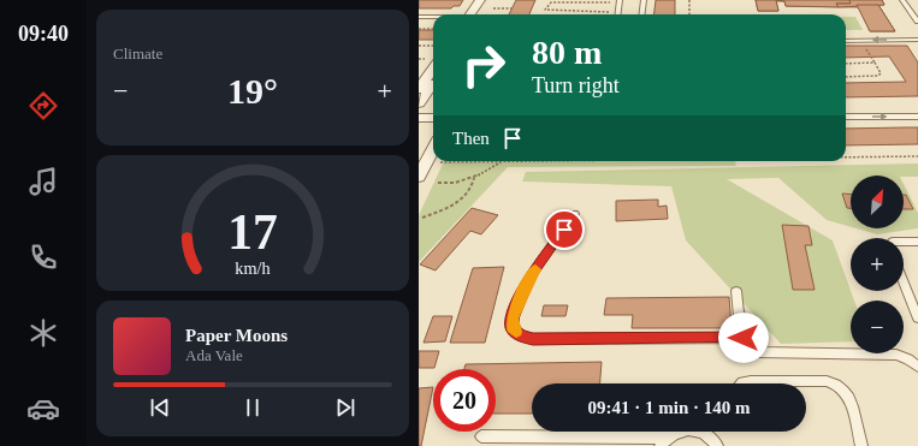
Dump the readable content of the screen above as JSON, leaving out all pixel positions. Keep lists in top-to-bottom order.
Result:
{
  "north": "top right",
  "page": {
    "tabs": "09:40",
    "tile": "Climate",
    "turn": ["80 m", "Turn right"],
    "heat": ["−", "19°", "+"],
    "then": "Then",
    "map_buttons": ["+", "−"],
    "song": ["Paper Moons", "Ada Vale"],
    "limit": "20",
    "trip": "09:41 · 1 min · 140 m",
    "gauge": ["17", "km/h"]
  }
}
